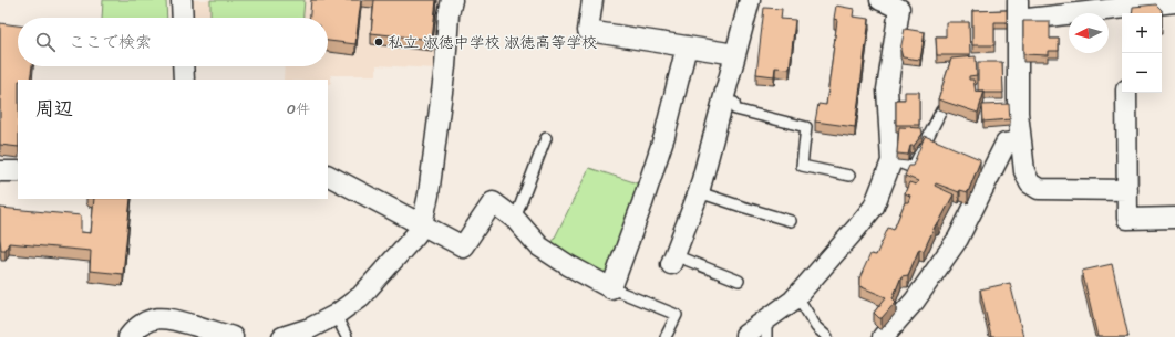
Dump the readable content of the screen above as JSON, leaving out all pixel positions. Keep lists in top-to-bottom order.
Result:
{
  "places": ["私立 淑徳中学校 淑徳高等学校"],
  "north": "left",
  "page": {
    "map_buttons": ["+", "−"],
    "search": "ここで検索",
    "heading": ["周辺", "0件"]
  }
}
